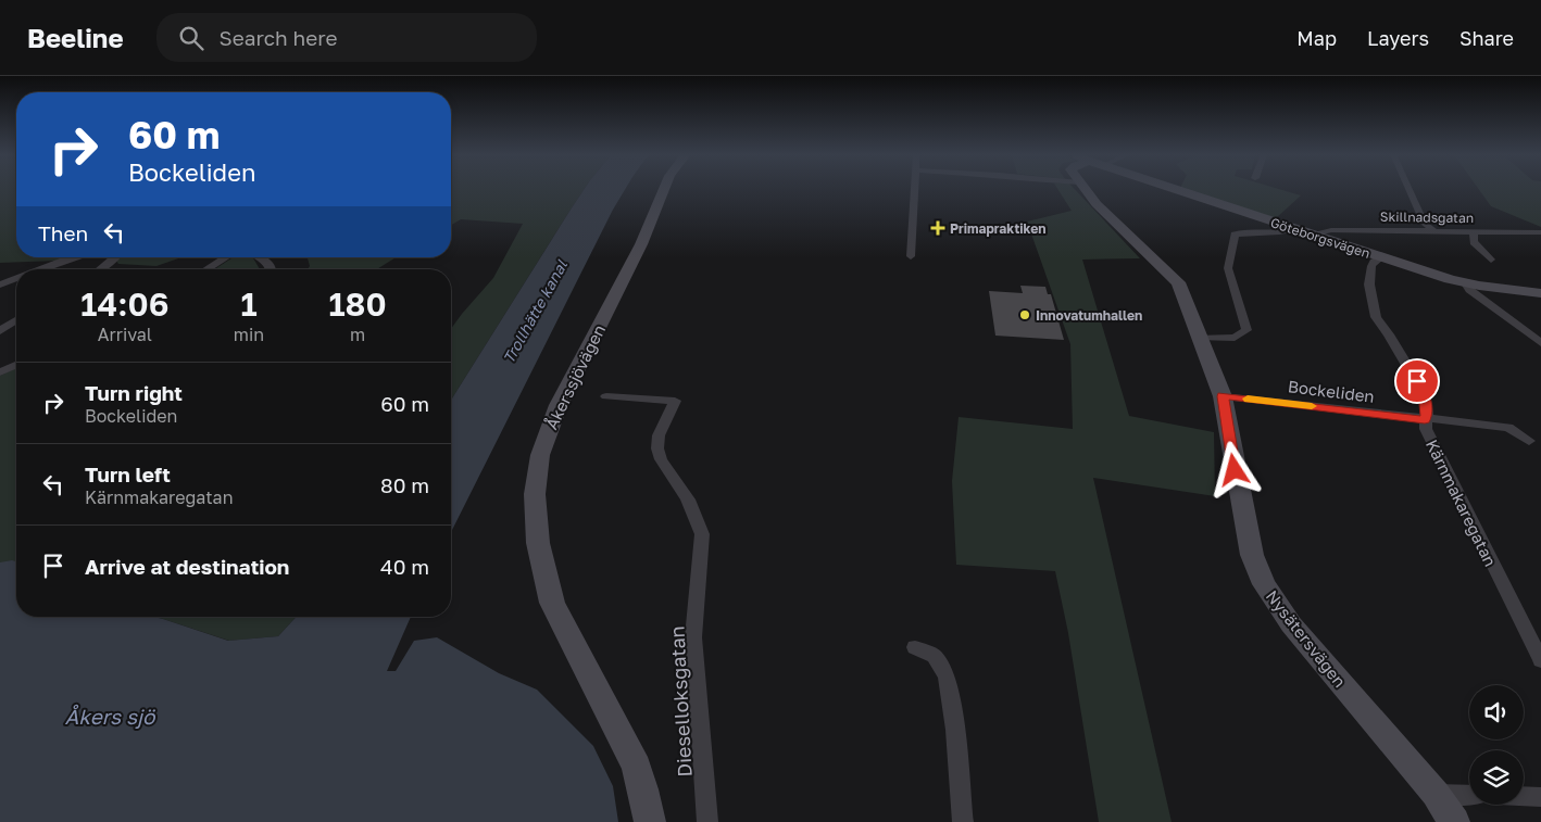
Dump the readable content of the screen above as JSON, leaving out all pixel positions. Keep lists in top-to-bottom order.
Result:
{
  "streets": {
    "street": [
      "Skillnadsgatan",
      "Göteborgsvägen",
      "Åkerssjövägen",
      "Bockeliden",
      "Kärnmakaregatan",
      "Nysätersvägen",
      "Dieselloksgatan"
    ]
  },
  "crossings": [
    ["Skillnadsgatan", "Göteborgsvägen"],
    ["Göteborgsvägen", "Kärnmakaregatan"],
    ["Bockeliden", "Kärnmakaregatan"],
    ["Bockeliden", "Nysätersvägen"]
  ],
  "water": ["Trollhätte kanal", "Åkers sjö"],
  "places": {
    "health": ["Primapraktiken"],
    "other": ["Innovatumhallen"]
  },
  "page": {
    "header": "Beeline",
    "search": "Search here",
    "nav": ["Map", "Layers", "Share"],
    "turn": ["60 m", "Bockeliden"],
    "then": "Then",
    "eta": [
      "14:06",
      "Arrival",
      "1",
      "min",
      "180",
      "m"
    ],
    "list": [
      {
        "name": "Turn right",
        "note": "Bockeliden",
        "value": "60 m"
      },
      {
        "name": "Turn left",
        "note": "Kärnmakaregatan",
        "value": "80 m"
      },
      {
        "name": "Arrive at destination",
        "value": "40 m"
      }
    ]
  }
}
